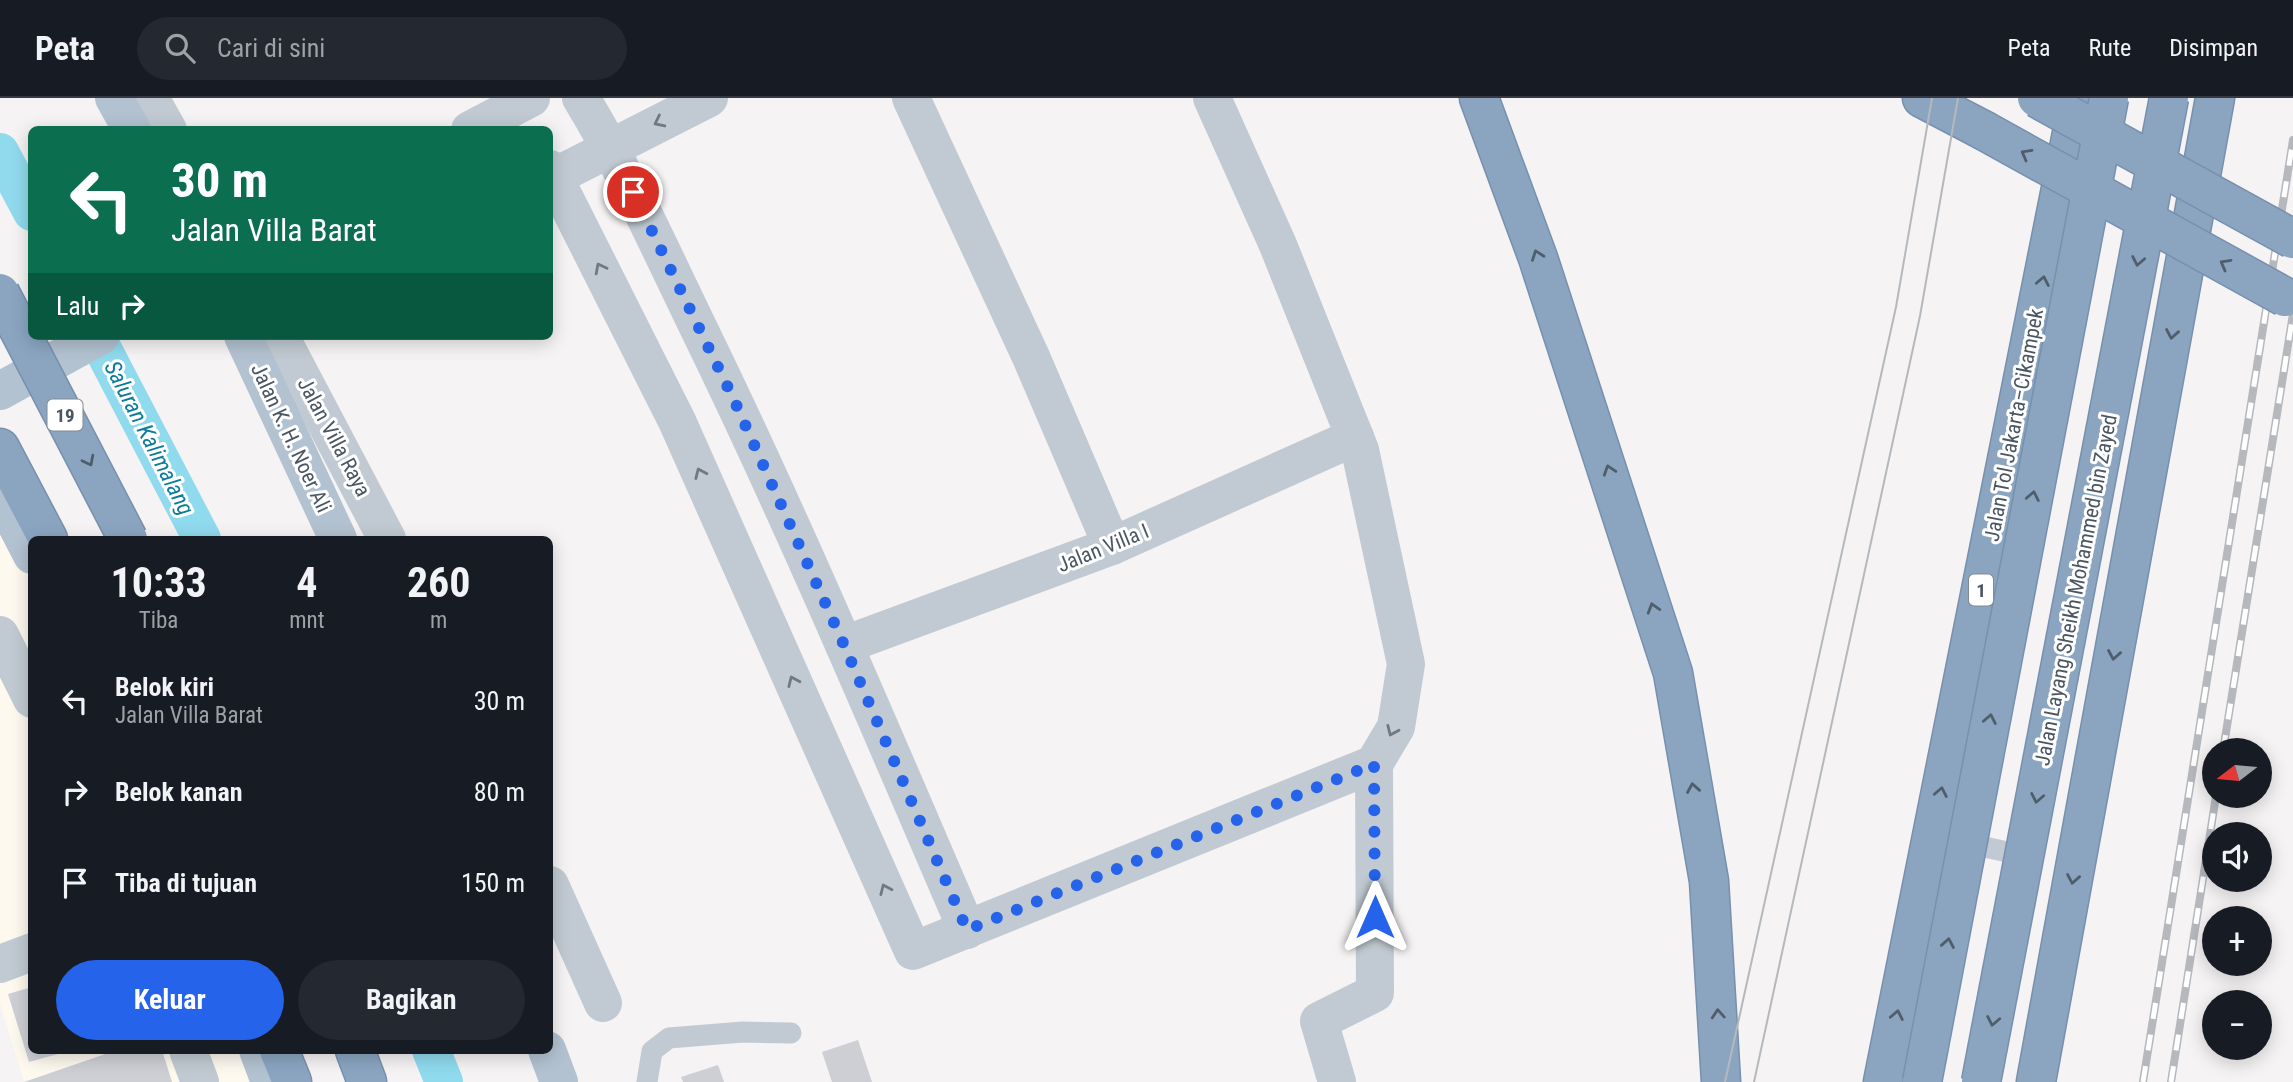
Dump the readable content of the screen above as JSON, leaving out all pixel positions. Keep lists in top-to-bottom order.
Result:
{
  "streets": {
    "highway": [
      "19",
      "Jalan Tol Jakarta–Cikampek",
      "1",
      "Jalan Layang Sheikh Mohammed bin Zayed"
    ],
    "main road": ["Jalan K. H. Noer Ali"],
    "street": ["Jalan Villa Raya", "Jalan Villa I"]
  },
  "water": ["Saluran Kalimalang"],
  "north": "left",
  "page": {
    "header": "Peta",
    "search": "Cari di sini",
    "nav": ["Peta", "Rute", "Disimpan"],
    "turn": ["30 m", "Jalan Villa Barat"],
    "then": "Lalu",
    "eta": [
      "10:33",
      "Tiba",
      "4",
      "mnt",
      "260",
      "m"
    ],
    "list": [
      {
        "name": "Belok kiri",
        "note": "Jalan Villa Barat",
        "value": "30 m"
      },
      {
        "name": "Belok kanan",
        "value": "80 m"
      },
      {
        "name": "Tiba di tujuan",
        "value": "150 m"
      }
    ],
    "map_buttons": ["+", "−"],
    "buttons": ["Keluar", "Bagikan"]
  }
}
